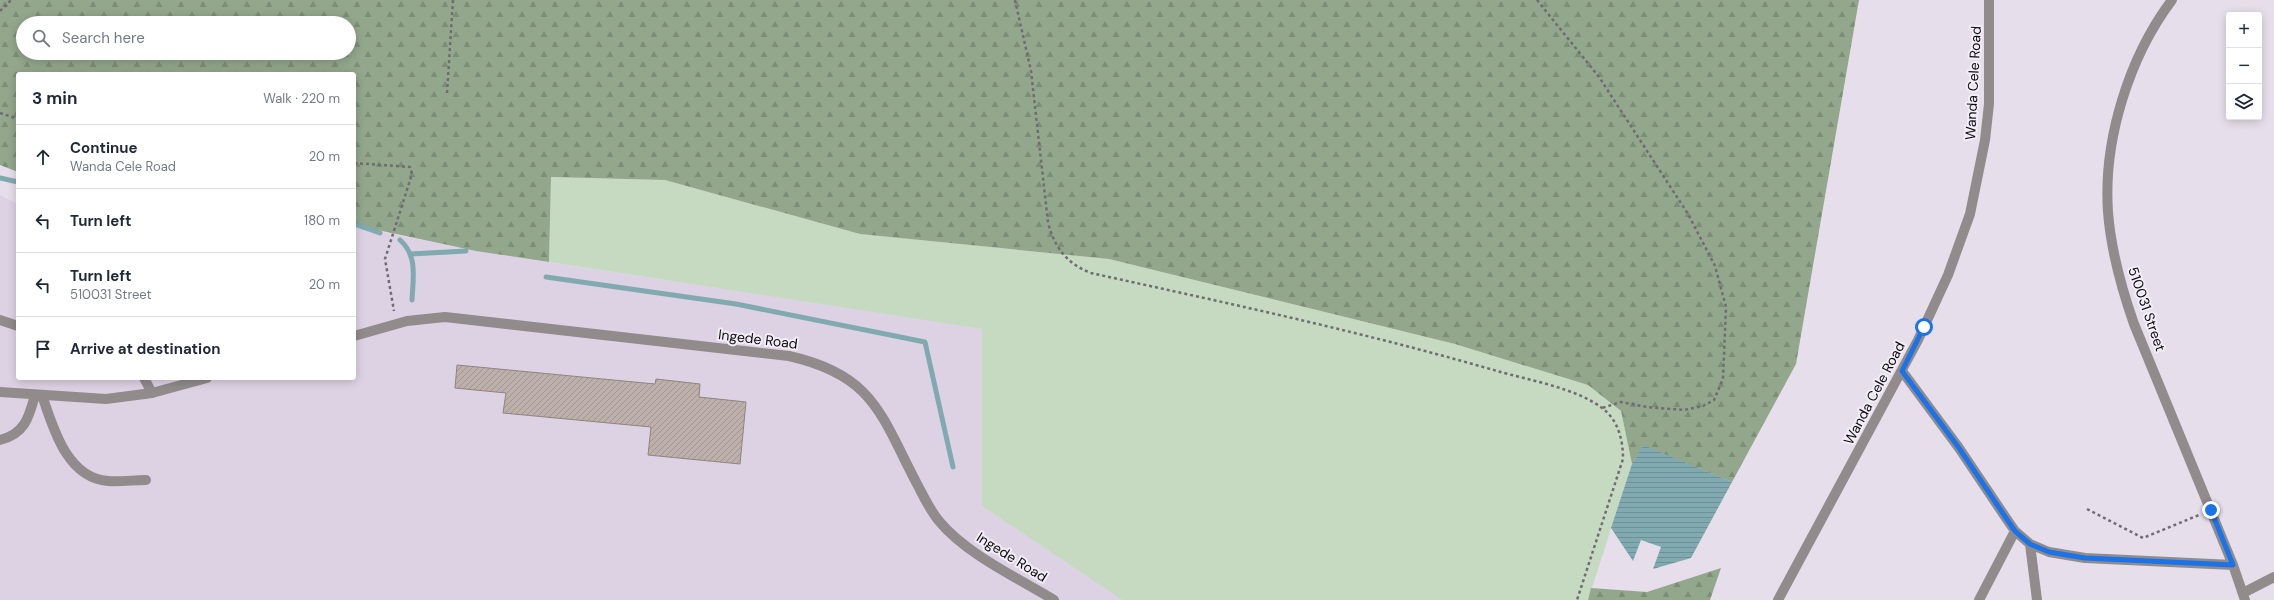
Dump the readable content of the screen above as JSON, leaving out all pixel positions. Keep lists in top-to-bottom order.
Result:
{
  "streets": {
    "street": ["Wanda Cele Road", "510031 Street", "Ingede Road"]
  },
  "page": {
    "map_buttons": ["+", "−"],
    "search": "Search here",
    "heading": ["3 min", "Walk · 220 m"],
    "list": [
      ["Continue", "Wanda Cele Road", "20 m"],
      ["Turn left", "180 m"],
      ["Turn left", "510031 Street", "20 m"],
      "Arrive at destination"
    ]
  }
}
